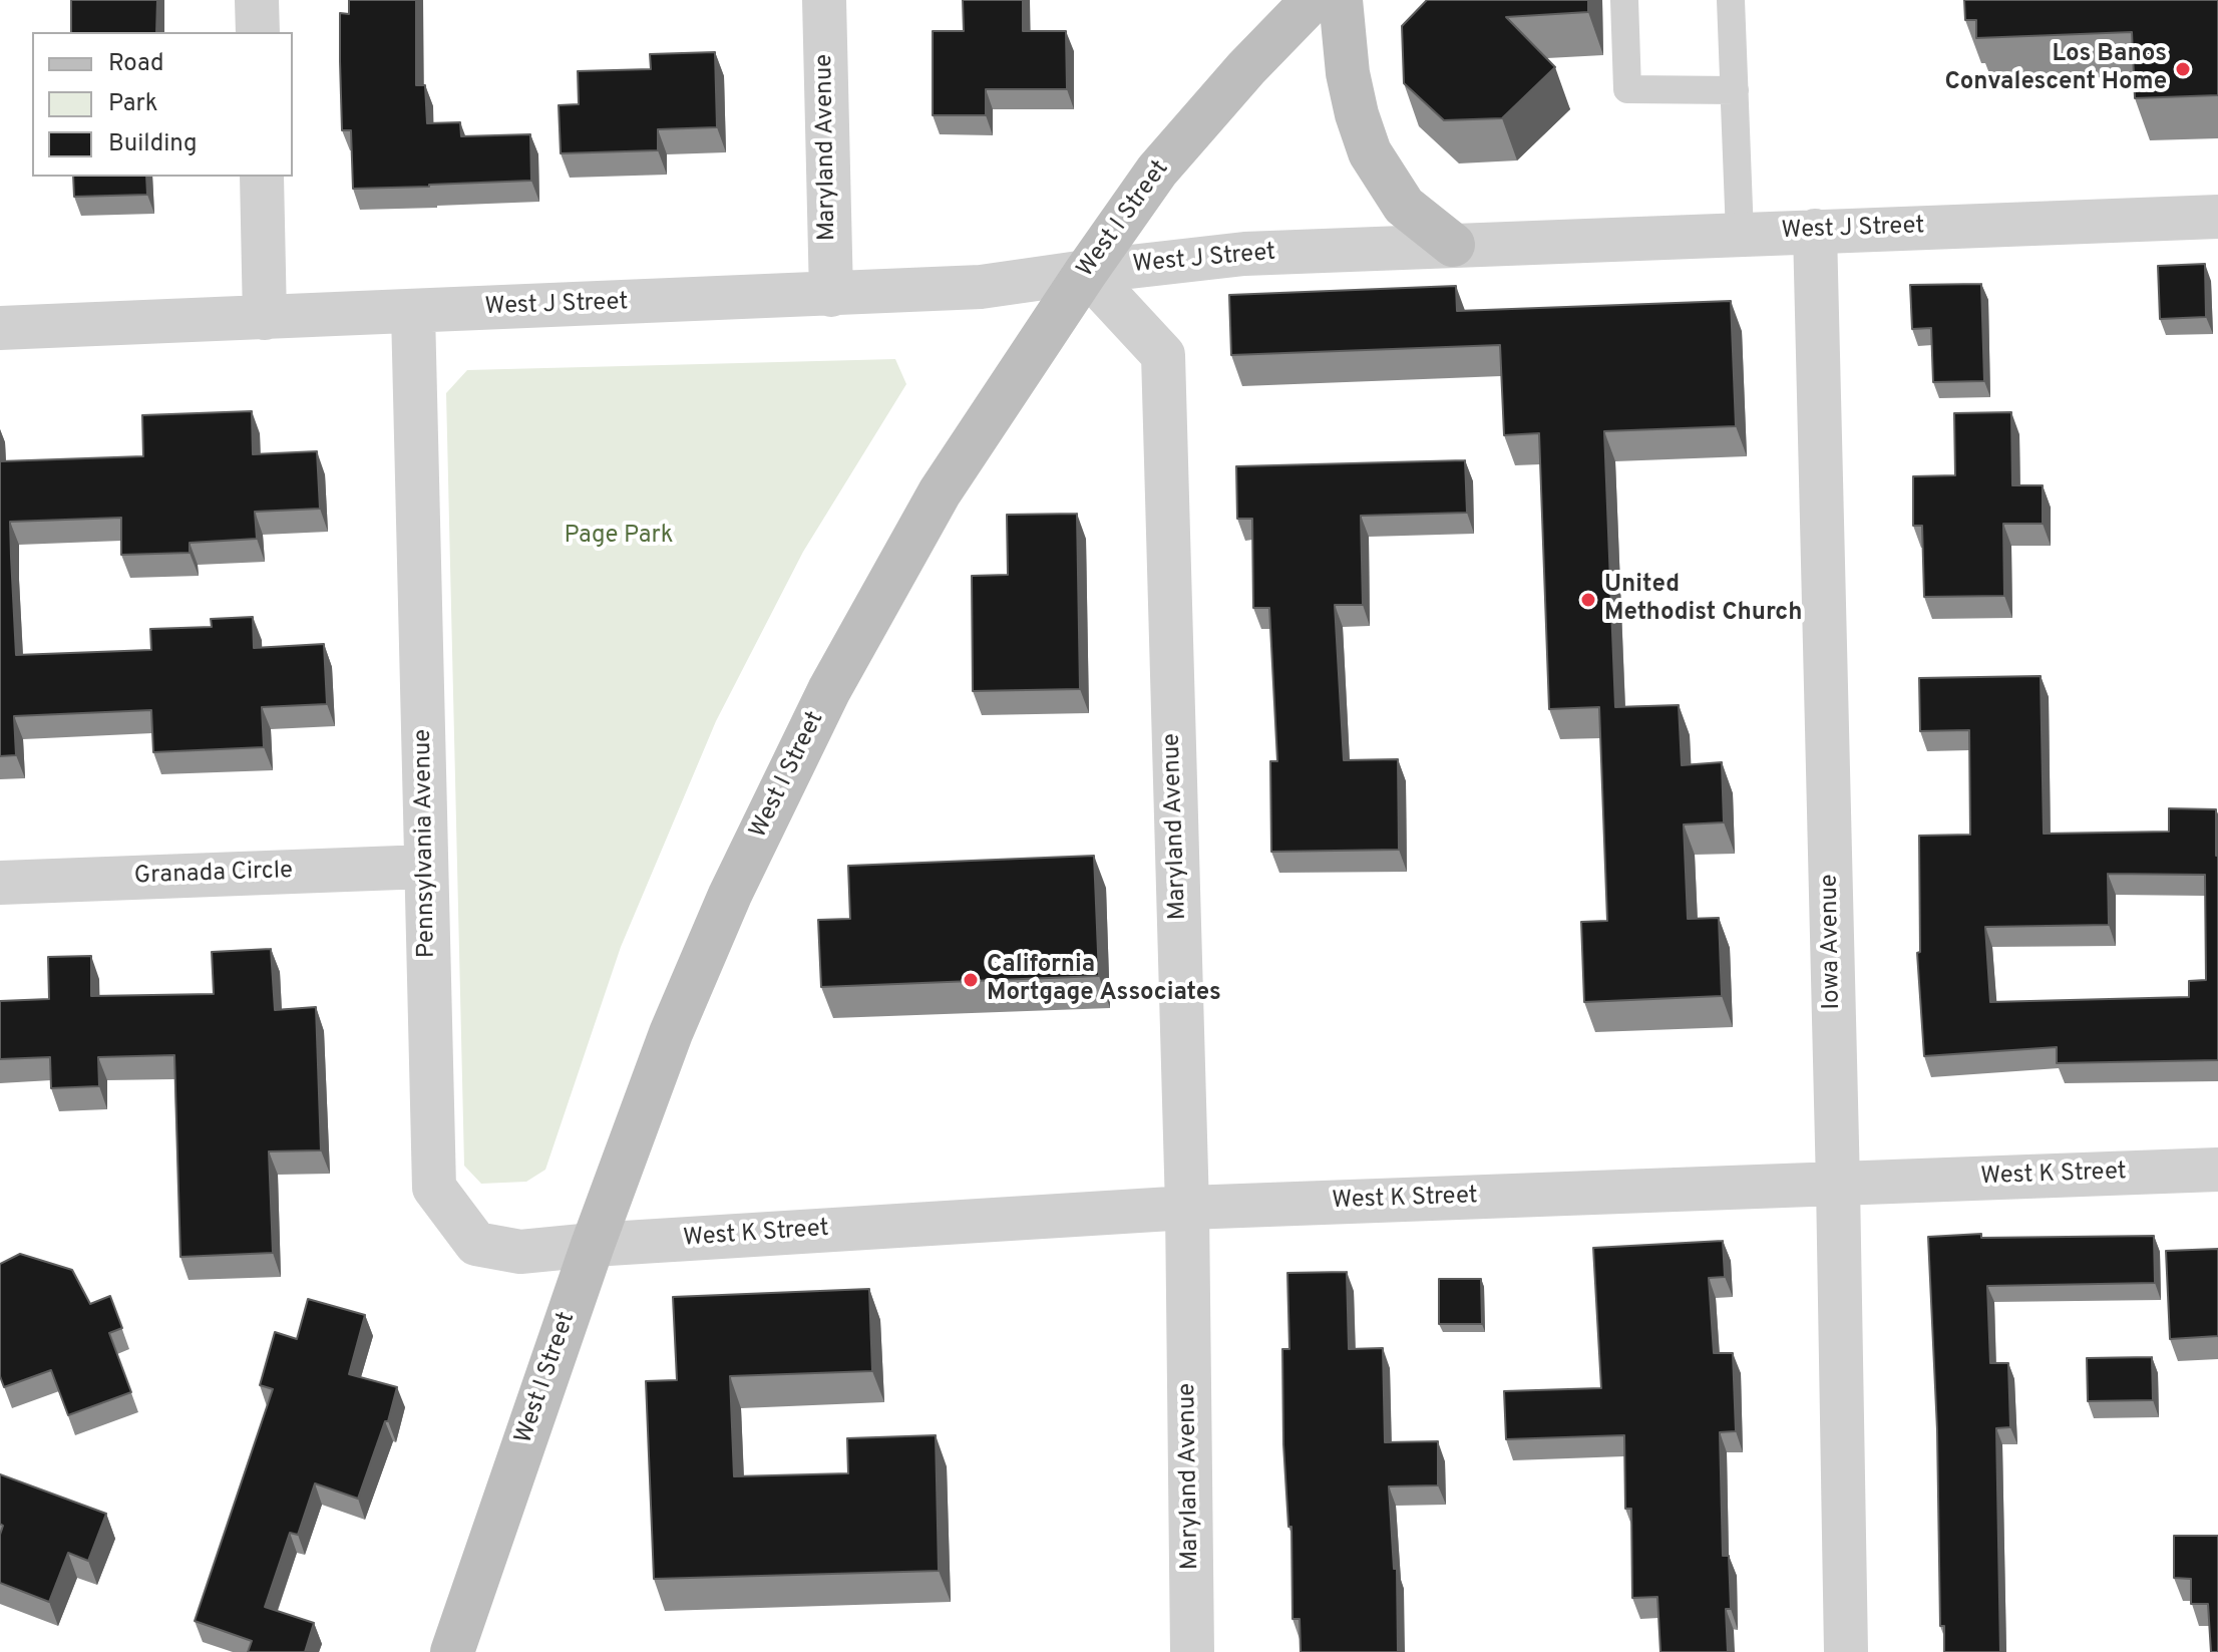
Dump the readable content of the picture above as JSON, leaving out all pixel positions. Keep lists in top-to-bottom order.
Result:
{
  "streets": {
    "street": [
      "Maryland Avenue",
      "West I Street",
      "West J Street",
      "Pennsylvania Avenue",
      "Granada Circle",
      "Iowa Avenue",
      "West K Street"
    ]
  },
  "crossings": [
    ["Maryland Avenue", "West I Street"],
    ["Maryland Avenue", "West J Street"],
    ["Maryland Avenue", "West K Street"],
    ["West I Street", "West J Street"],
    ["West I Street", "Pennsylvania Avenue"],
    ["West I Street", "West K Street"],
    ["West J Street", "Pennsylvania Avenue"],
    ["West J Street", "Iowa Avenue"],
    ["Pennsylvania Avenue", "Granada Circle"],
    ["Pennsylvania Avenue", "West K Street"],
    ["Iowa Avenue", "West K Street"]
  ],
  "parks": ["Page Park"],
  "places": ["Los Banos Convalescent Home", "United Methodist Church", "California Mortgage Associates"],
  "legend": ["Road", "Park", "Building"]
}
